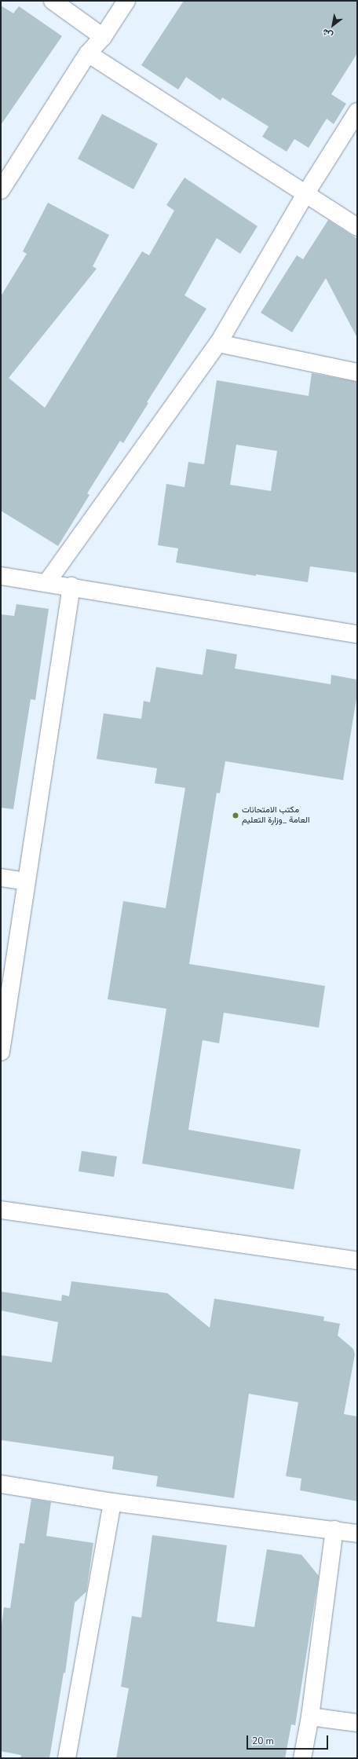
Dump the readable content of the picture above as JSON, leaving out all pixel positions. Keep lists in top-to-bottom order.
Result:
{
  "places": ["مكتب الامتحانات العامة _وزارة التعليم"],
  "scale_bar": "20 m",
  "north": "bottom left"
}
